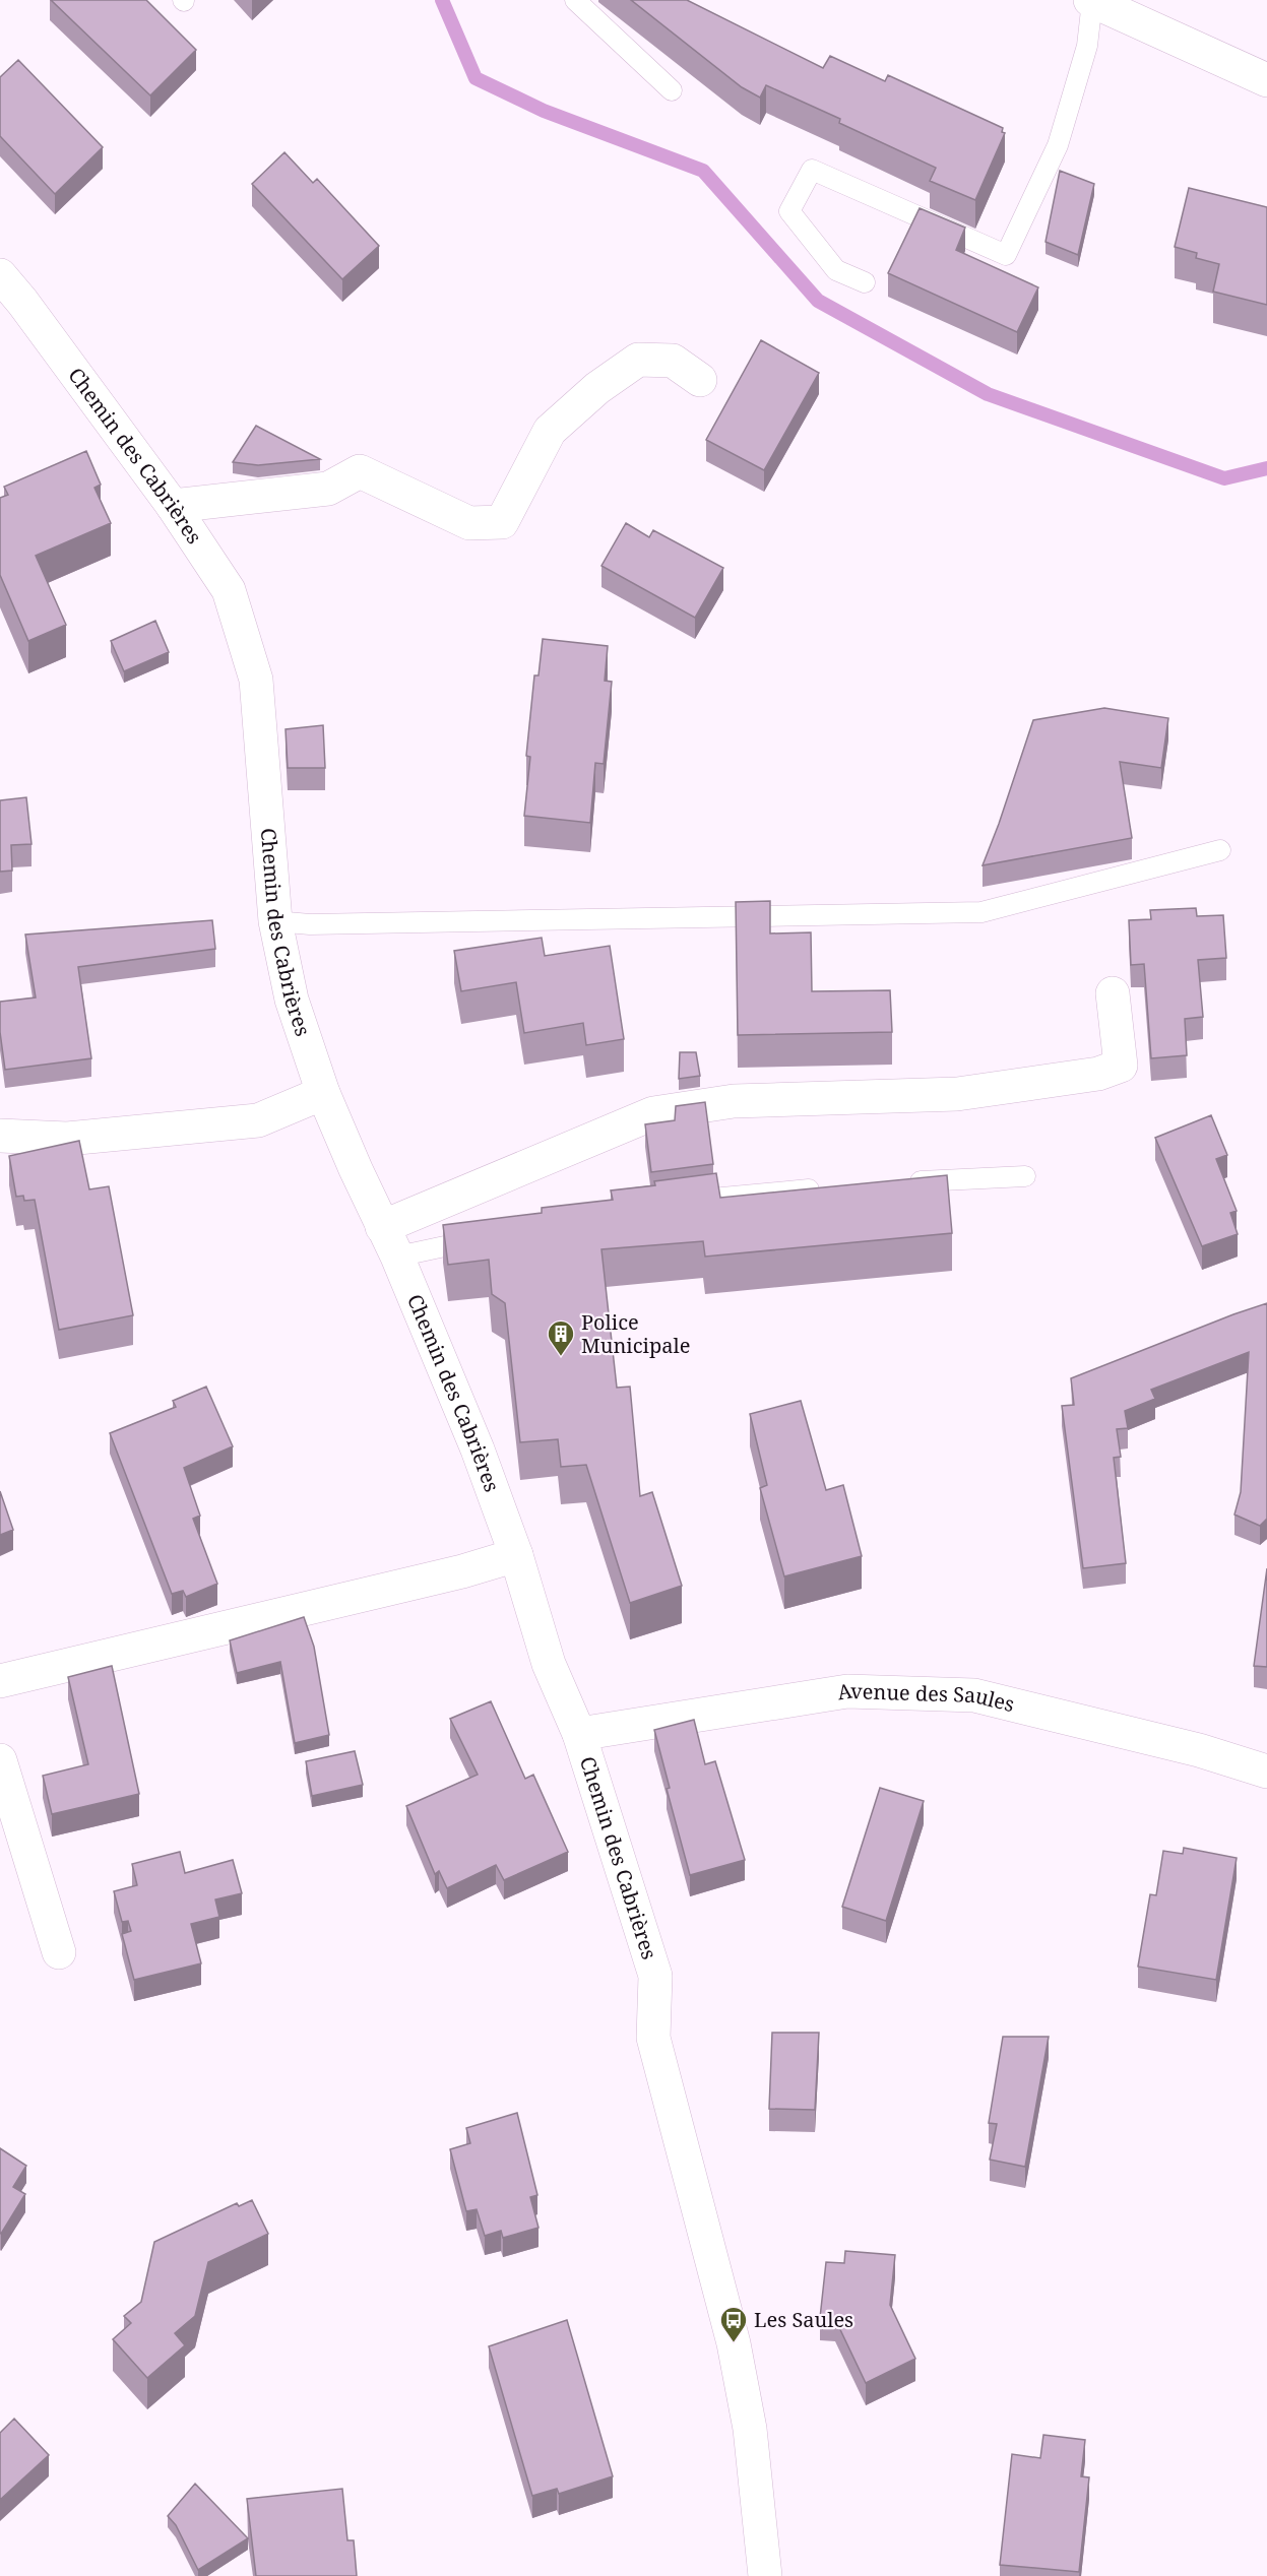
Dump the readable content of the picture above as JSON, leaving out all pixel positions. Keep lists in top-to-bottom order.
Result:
{
  "streets": {
    "street": ["Chemin des Cabrières", "Avenue des Saules"]
  },
  "crossings": [
    ["Chemin des Cabrières", "Avenue des Saules"]
  ],
  "places": {
    "building": ["Police Municipale"],
    "bus stop": ["Les Saules"]
  }
}
